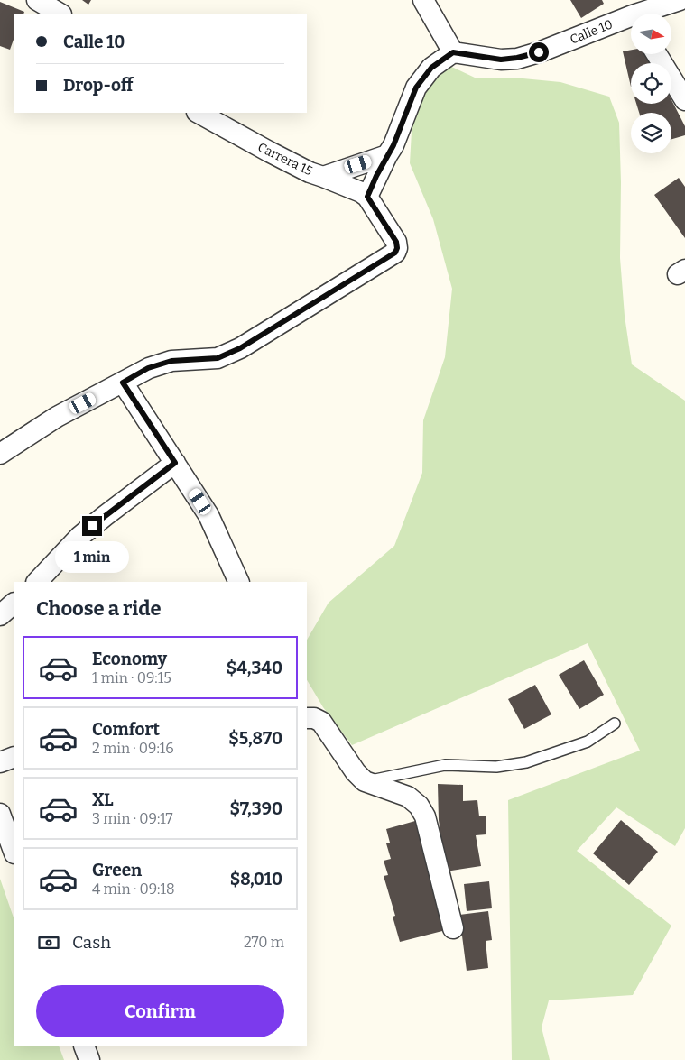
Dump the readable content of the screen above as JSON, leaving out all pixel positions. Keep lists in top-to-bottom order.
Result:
{
  "streets": {
    "street": ["Calle 10", "Carrera 15"]
  },
  "north": "right",
  "page": {
    "banner": ["Calle 10", "Drop-off"],
    "bubble": "1 min",
    "heading": "Choose a ride",
    "list": [
      {
        "name": "Economy",
        "note": "1 min · 09:15",
        "value": "$4,340"
      },
      {
        "name": "Comfort",
        "note": "2 min · 09:16",
        "value": "$5,870"
      },
      {
        "name": "XL",
        "note": "3 min · 09:17",
        "value": "$7,390"
      },
      {
        "name": "Green",
        "note": "4 min · 09:18",
        "value": "$8,010"
      }
    ],
    "pay": ["Cash", "270 m"],
    "buttons": "Confirm"
  }
}
